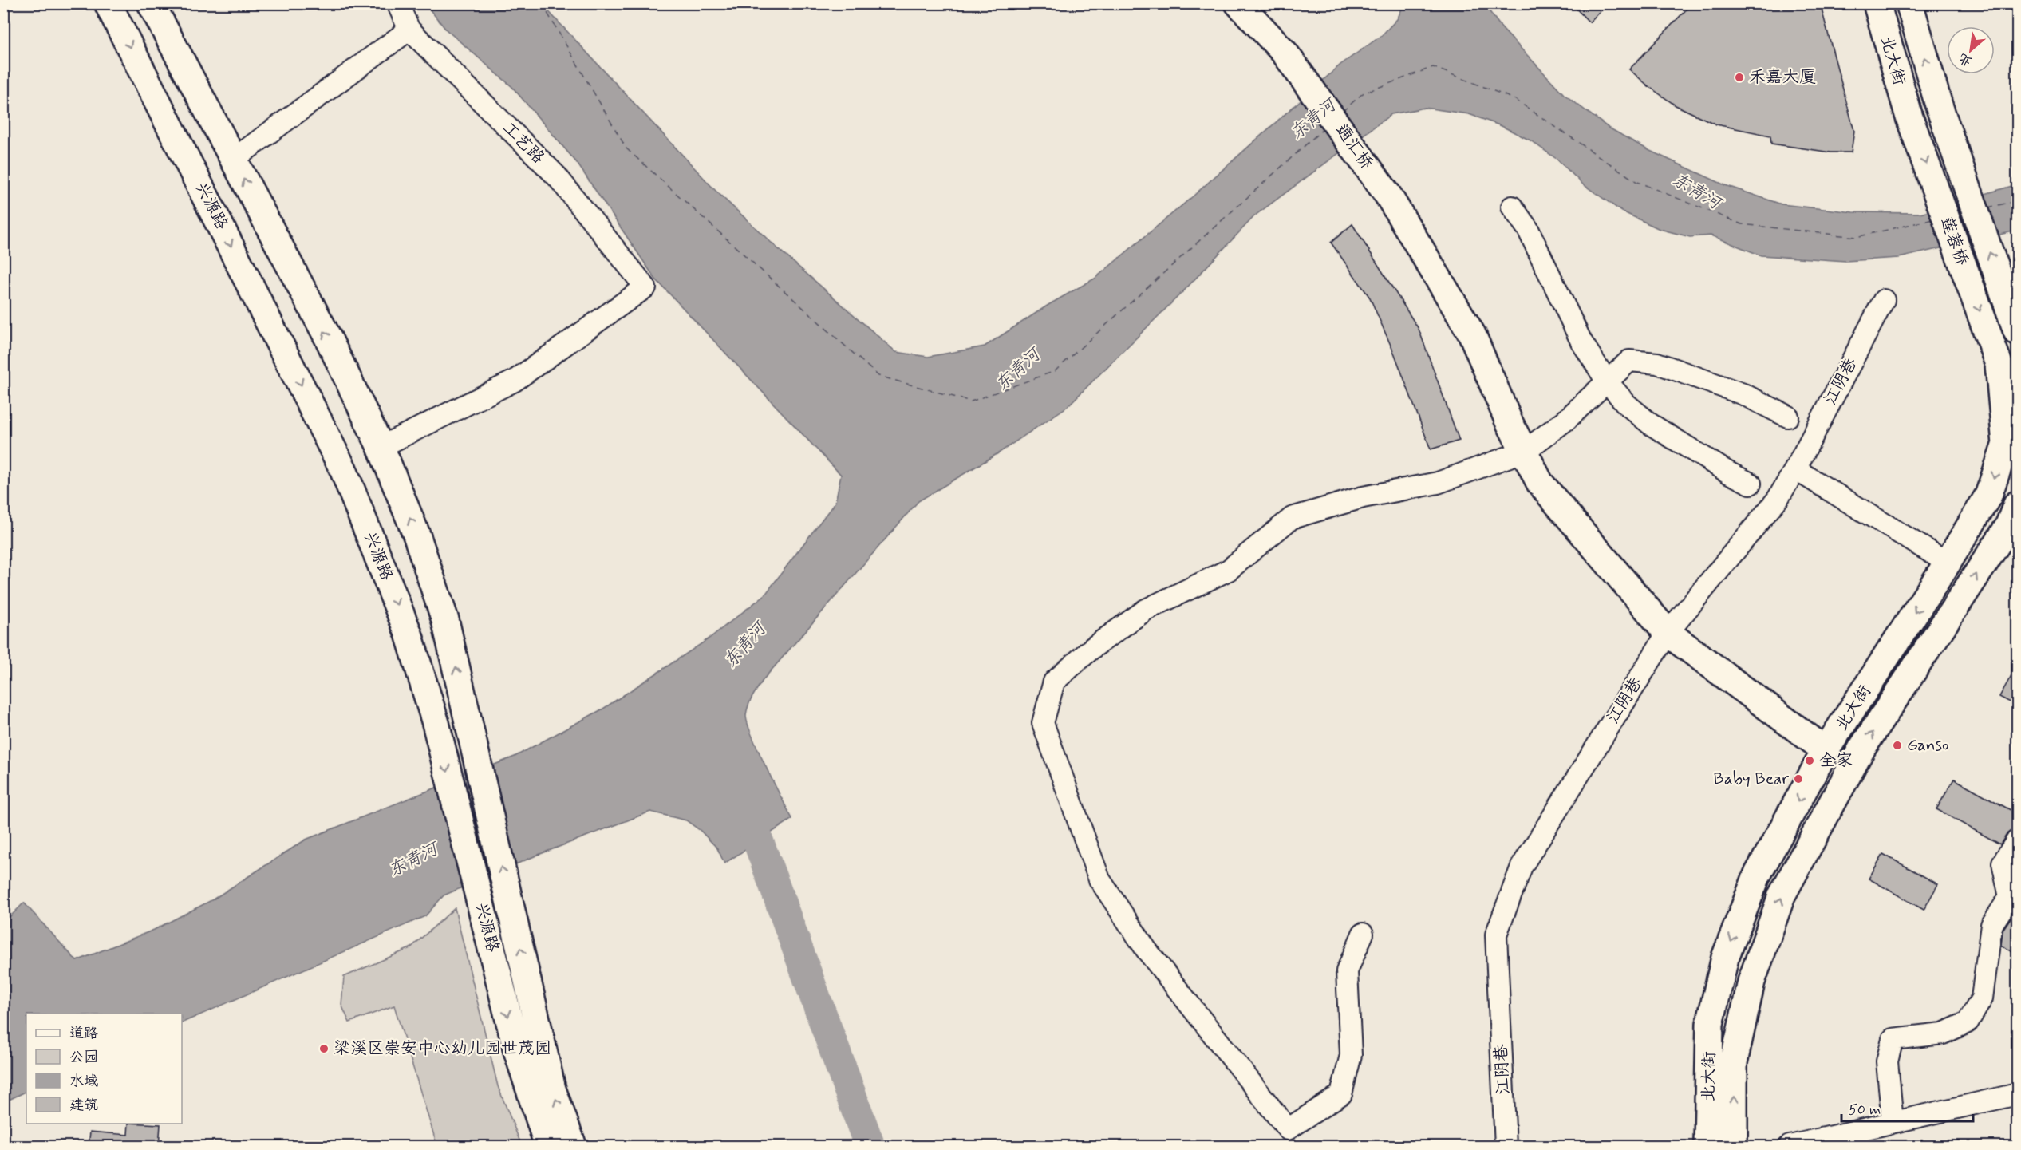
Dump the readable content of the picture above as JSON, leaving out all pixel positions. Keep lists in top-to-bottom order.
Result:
{
  "streets": {
    "main road": [
      "北大街",
      "通汇桥",
      "兴源路",
      "莲蓉桥"
    ],
    "street": ["工艺路", "江阴巷"]
  },
  "crossings": [
    ["北大街", "通汇桥"],
    ["北大街", "莲蓉桥"],
    ["工艺路", "兴源路"],
    ["通汇桥", "江阴巷"]
  ],
  "water": ["东青河"],
  "places": [
    "禾嘉大厦",
    "Ganso",
    "全家",
    "Baby Bear",
    "梁溪区崇安中心幼儿园世茂园"
  ],
  "legend": [
    "道路",
    "公园",
    "水域",
    "建筑"
  ],
  "scale_bar": "50 m",
  "north": "bottom left"
}
